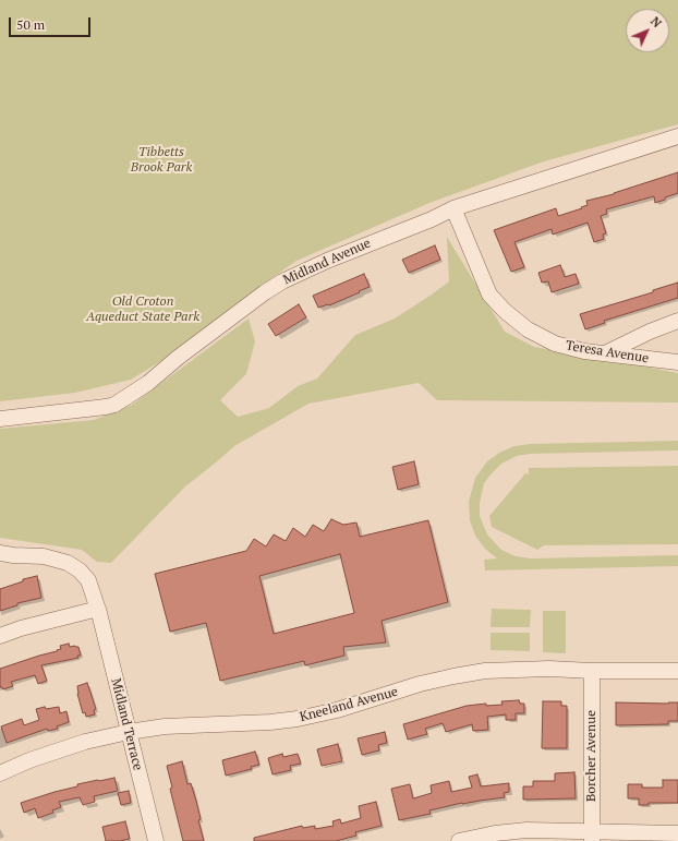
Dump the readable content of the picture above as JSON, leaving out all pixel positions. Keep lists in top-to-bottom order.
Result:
{
  "streets": {
    "street": [
      "Midland Avenue",
      "Teresa Avenue",
      "Kneeland Avenue",
      "Midland Terrace",
      "Borcher Avenue"
    ]
  },
  "crossings": [
    ["Midland Avenue", "Teresa Avenue"],
    ["Kneeland Avenue", "Midland Terrace"],
    ["Kneeland Avenue", "Borcher Avenue"]
  ],
  "parks": ["Tibbetts Brook Park", "Old Croton Aqueduct State Park"],
  "scale_bar": "50 m",
  "north": "top right"
}
